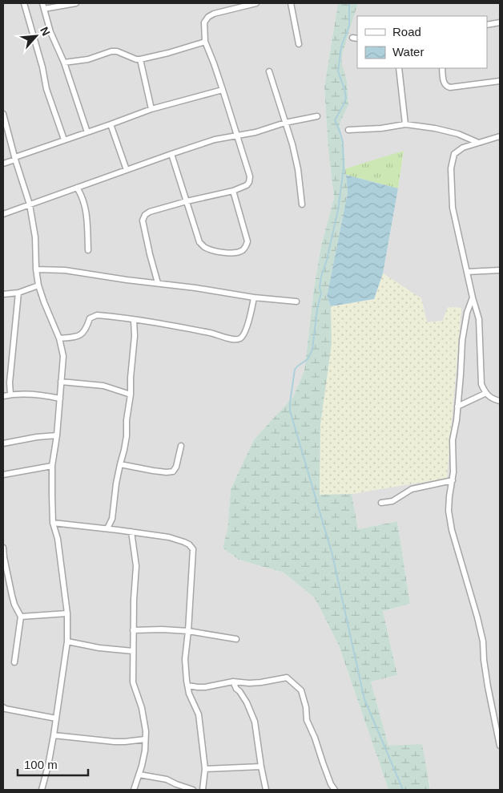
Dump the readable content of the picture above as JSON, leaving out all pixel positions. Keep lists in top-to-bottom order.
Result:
{
  "legend": ["Road", "Water"],
  "scale_bar": "100 m",
  "north": "top right"
}
